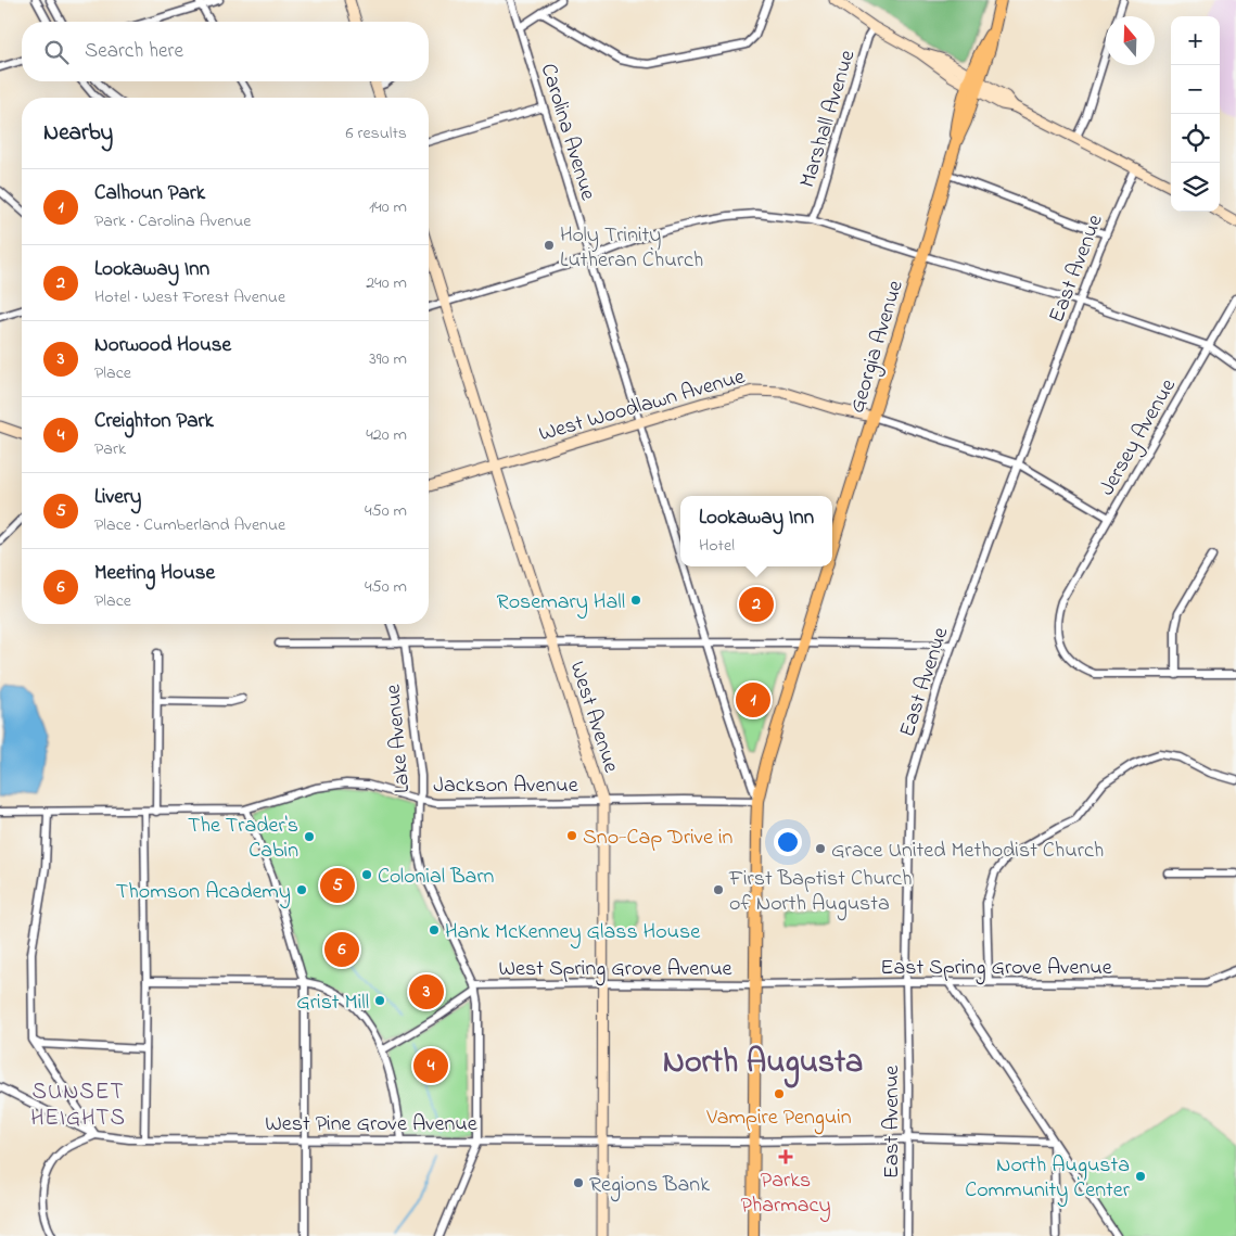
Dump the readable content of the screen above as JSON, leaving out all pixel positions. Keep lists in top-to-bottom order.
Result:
{
  "streets": {
    "main road": ["Georgia Avenue"],
    "street": [
      "Marshall Avenue",
      "Carolina Avenue",
      "East Avenue",
      "West Woodlawn Avenue",
      "Jersey Avenue",
      "West Avenue",
      "Lake Avenue",
      "Jackson Avenue",
      "East Spring Grove Avenue",
      "West Spring Grove Avenue",
      "West Pine Grove Avenue"
    ]
  },
  "crossings": [
    ["Carolina Avenue", "Georgia Avenue"],
    ["Carolina Avenue", "West Woodlawn Avenue"],
    ["Carolina Avenue", "Jackson Avenue"],
    ["East Avenue", "East Spring Grove Avenue"],
    ["East Avenue", "West Pine Grove Avenue"],
    ["Georgia Avenue", "West Woodlawn Avenue"],
    ["Georgia Avenue", "Jackson Avenue"],
    ["Georgia Avenue", "East Spring Grove Avenue"],
    ["Georgia Avenue", "West Spring Grove Avenue"],
    ["Georgia Avenue", "West Pine Grove Avenue"],
    ["West Woodlawn Avenue", "West Avenue"],
    ["West Avenue", "Jackson Avenue"],
    ["West Avenue", "West Spring Grove Avenue"],
    ["West Avenue", "West Pine Grove Avenue"],
    ["Lake Avenue", "Jackson Avenue"],
    ["Lake Avenue", "West Spring Grove Avenue"],
    ["Lake Avenue", "West Pine Grove Avenue"],
    ["East Spring Grove Avenue", "West Spring Grove Avenue"]
  ],
  "districts": ["North Augusta", "SUNSET HEIGHTS"],
  "places": {
    "other": [
      "Holy Trinity Lutheran Church",
      "Rosemary Hall",
      "Sno-Cap Drive in",
      "The Trader's Cabin",
      "Grace United Methodist Church",
      "Colonial Barn",
      "Thomson Academy",
      "First Baptist Church of North Augusta",
      "Hank McKenney Glass House",
      "Grist Mill",
      "Vampire Penguin",
      "North Augusta Community Center",
      "Regions Bank"
    ],
    "health": ["Parks Pharmacy"]
  },
  "north": "top",
  "page": {
    "map_buttons": ["+", "−"],
    "search": "Search here",
    "heading": ["Nearby", "6 results"],
    "list": [
      {
        "mark": "1",
        "name": "Calhoun Park",
        "note": "Park · Carolina Avenue",
        "value": "140 m"
      },
      {
        "mark": "2",
        "name": "Lookaway Inn",
        "note": "Hotel · West Forest Avenue",
        "value": "240 m"
      },
      {
        "mark": "3",
        "name": "Norwood House",
        "note": "Place",
        "value": "390 m"
      },
      {
        "mark": "4",
        "name": "Creighton Park",
        "note": "Park",
        "value": "420 m"
      },
      {
        "mark": "5",
        "name": "Livery",
        "note": "Place · Cumberland Avenue",
        "value": "450 m"
      },
      {
        "mark": "6",
        "name": "Meeting House",
        "note": "Place",
        "value": "450 m"
      }
    ],
    "popup": ["Lookaway Inn", "Hotel"],
    "pins": [
      "2",
      "1",
      "5",
      "6",
      "3",
      "4"
    ]
  }
}
